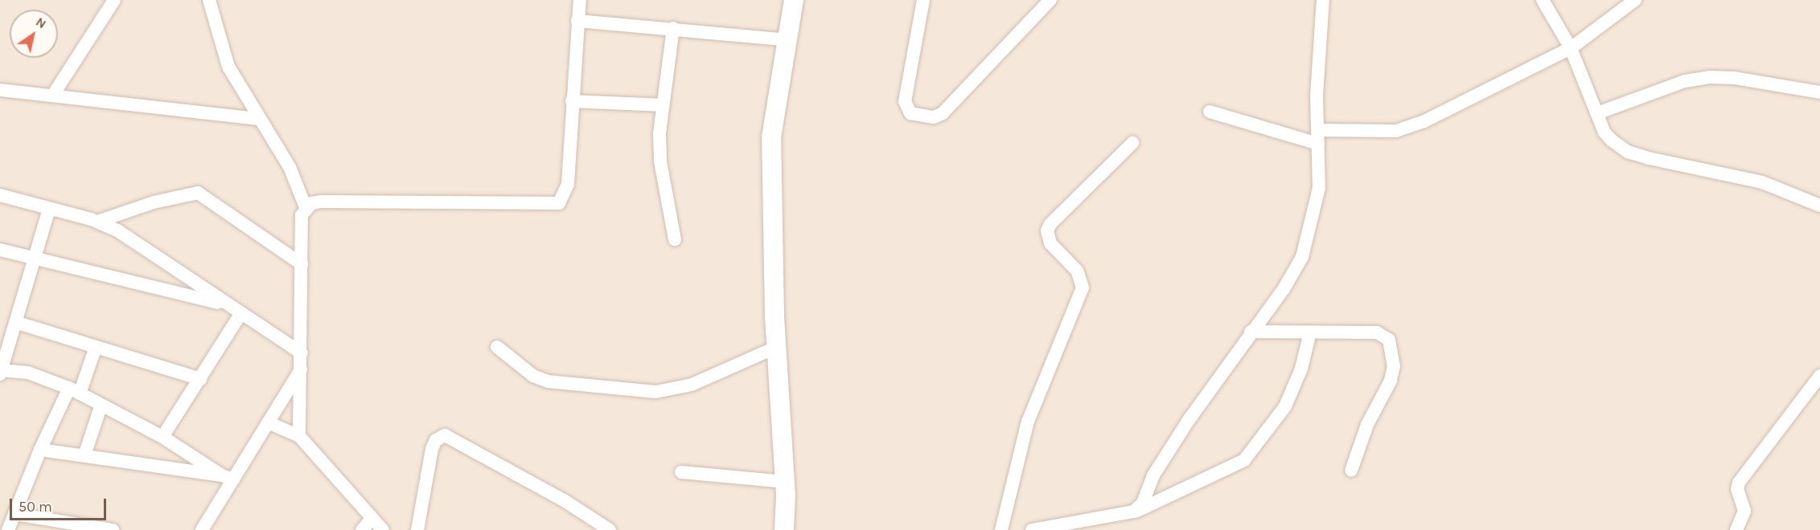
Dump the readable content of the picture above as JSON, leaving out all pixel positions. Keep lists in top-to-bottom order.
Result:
{
  "scale_bar": "50 m",
  "north": "top right"
}
